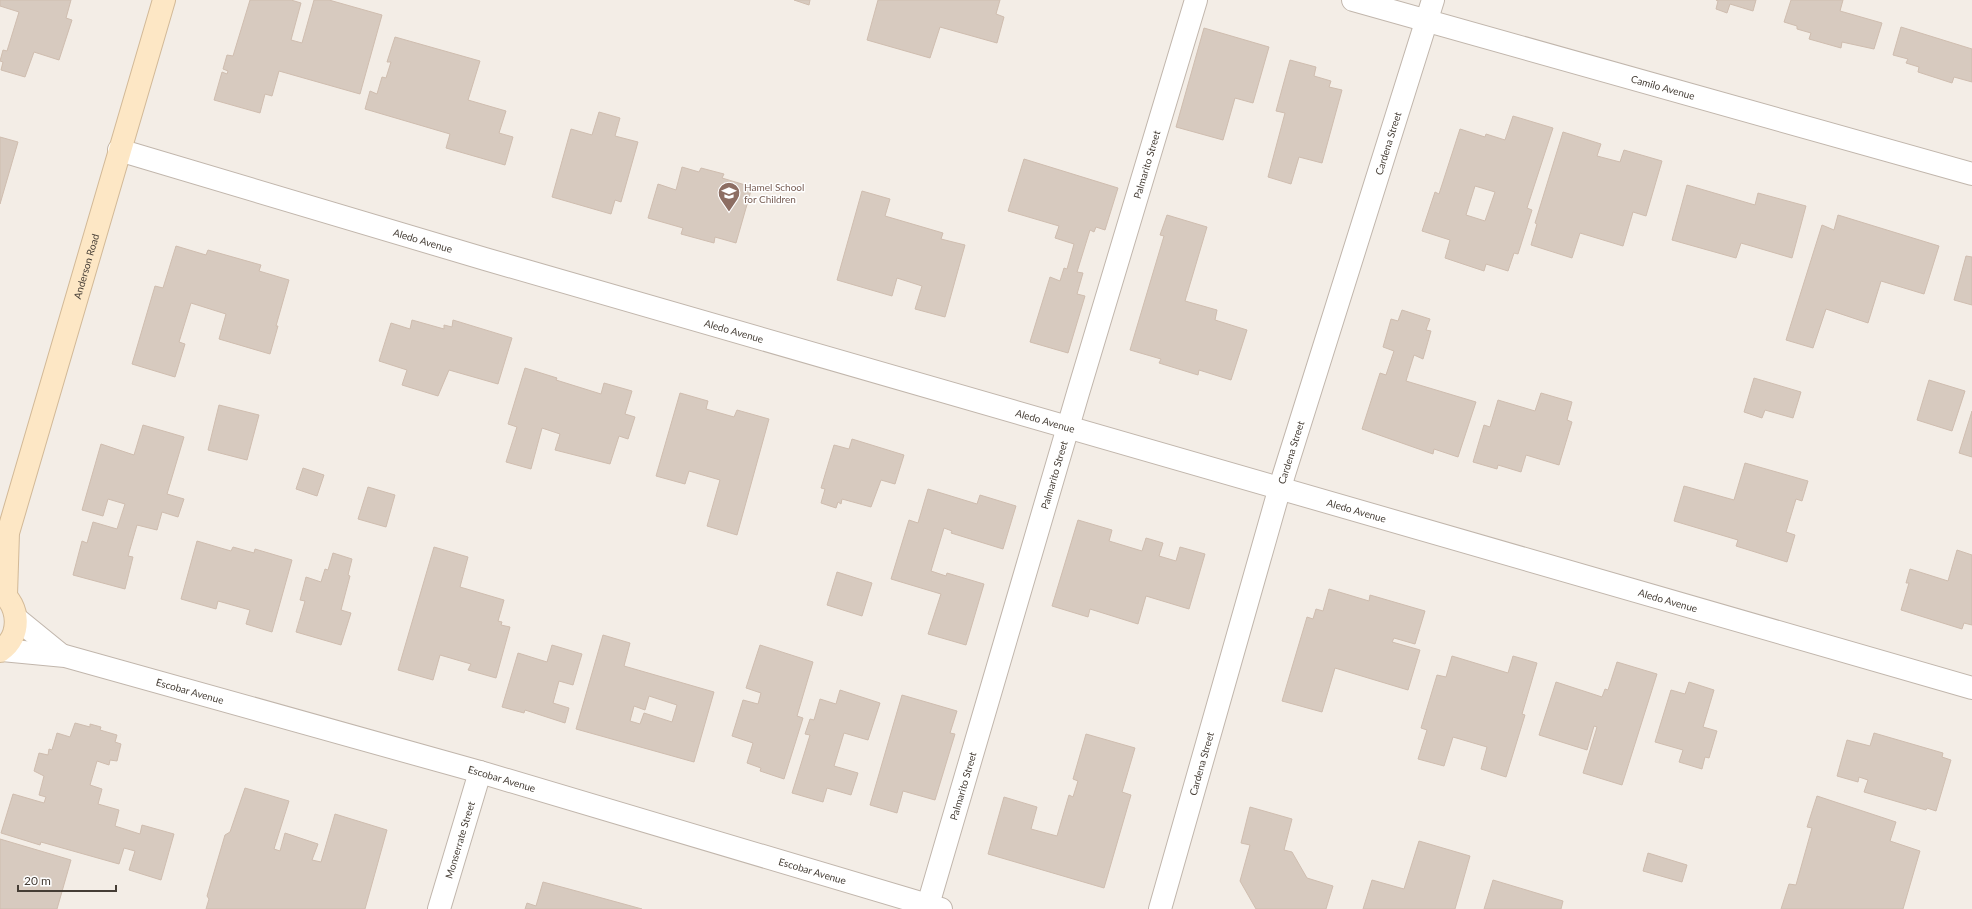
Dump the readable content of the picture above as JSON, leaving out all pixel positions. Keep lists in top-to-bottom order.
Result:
{
  "streets": {
    "street": [
      "Camilo Avenue",
      "Cardena Street",
      "Palmarito Street",
      "Aledo Avenue",
      "Anderson Road",
      "Escobar Avenue",
      "Monserrate Street"
    ]
  },
  "crossings": [
    ["Camilo Avenue", "Cardena Street"],
    ["Cardena Street", "Aledo Avenue"],
    ["Palmarito Street", "Aledo Avenue"],
    ["Palmarito Street", "Escobar Avenue"],
    ["Aledo Avenue", "Anderson Road"],
    ["Escobar Avenue", "Monserrate Street"]
  ],
  "places": {
    "school or university": ["Hamel School for Children"]
  },
  "scale_bar": "20 m"
}
